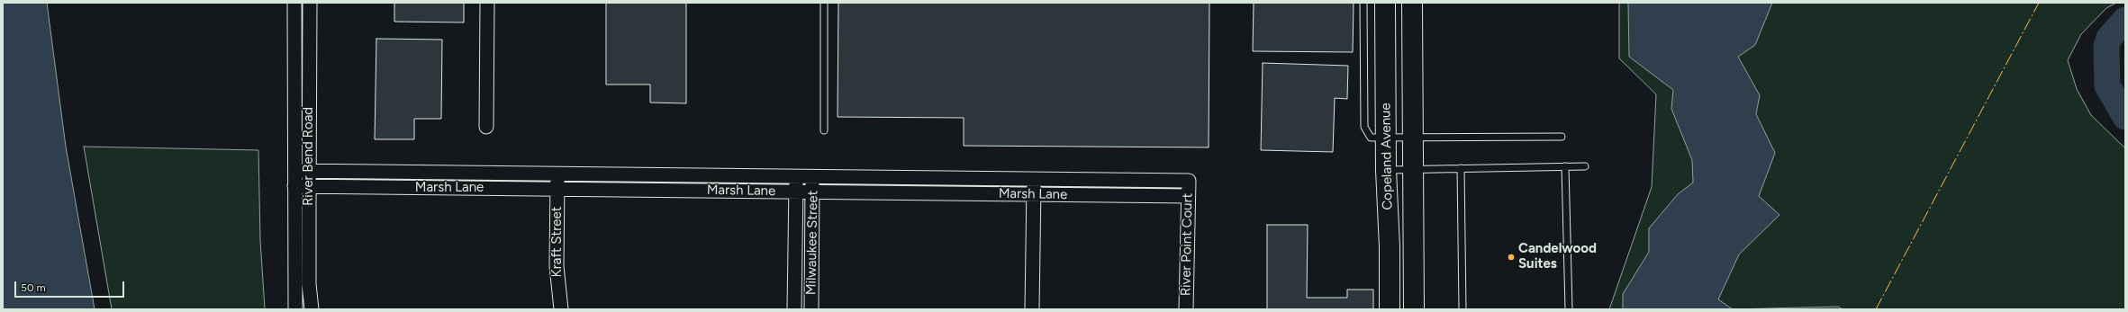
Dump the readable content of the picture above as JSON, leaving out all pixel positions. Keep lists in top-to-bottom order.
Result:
{
  "streets": {
    "highway": ["Copeland Avenue"],
    "street": [
      "River Bend Road",
      "Marsh Lane",
      "Kraft Street",
      "Milwaukee Street",
      "River Point Court"
    ]
  },
  "crossings": [
    ["River Bend Road", "Marsh Lane"],
    ["Marsh Lane", "Kraft Street"],
    ["Marsh Lane", "Milwaukee Street"],
    ["Marsh Lane", "River Point Court"]
  ],
  "places": ["Candelwood Suites"],
  "scale_bar": "50 m"
}
